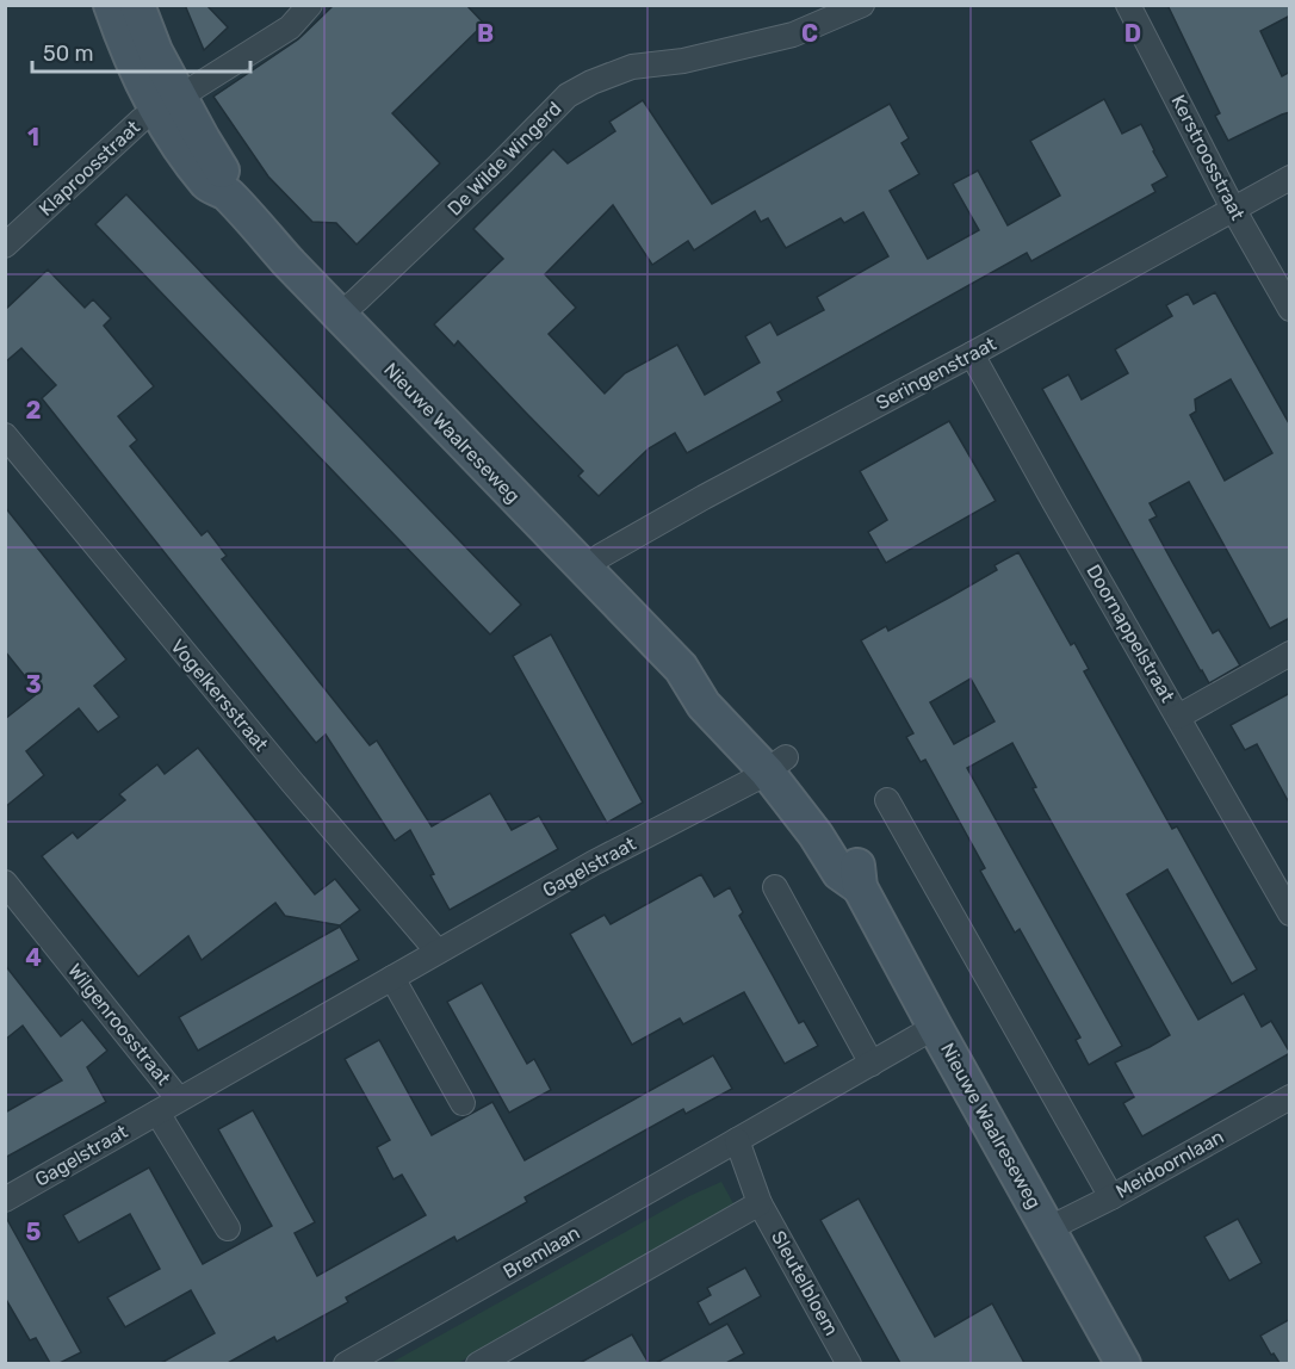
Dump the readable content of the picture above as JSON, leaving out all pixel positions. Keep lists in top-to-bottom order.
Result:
{
  "streets": {
    "street": [
      "Kerstroosstraat",
      "De Wilde Wingerd",
      "Klaproosstraat",
      "Seringenstraat",
      "Nieuwe Waalreseweg",
      "Doornappelstraat",
      "Vogelkersstraat",
      "Gagelstraat",
      "Wilgenroosstraat",
      "Meidoornlaan",
      "Bremlaan",
      "Sleutelbloem"
    ]
  },
  "crossings": [
    ["Kerstroosstraat", "Seringenstraat"],
    ["De Wilde Wingerd", "Nieuwe Waalreseweg"],
    ["Klaproosstraat", "Nieuwe Waalreseweg"],
    ["Seringenstraat", "Nieuwe Waalreseweg"],
    ["Seringenstraat", "Doornappelstraat"],
    ["Nieuwe Waalreseweg", "Gagelstraat"],
    ["Nieuwe Waalreseweg", "Meidoornlaan"],
    ["Nieuwe Waalreseweg", "Bremlaan"],
    ["Vogelkersstraat", "Gagelstraat"],
    ["Gagelstraat", "Wilgenroosstraat"]
  ],
  "scale_bar": "50 m",
  "grid": {
    "columns": ["B", "C", "D"],
    "rows": [
      "1",
      "2",
      "3",
      "4",
      "5"
    ]
  }
}
